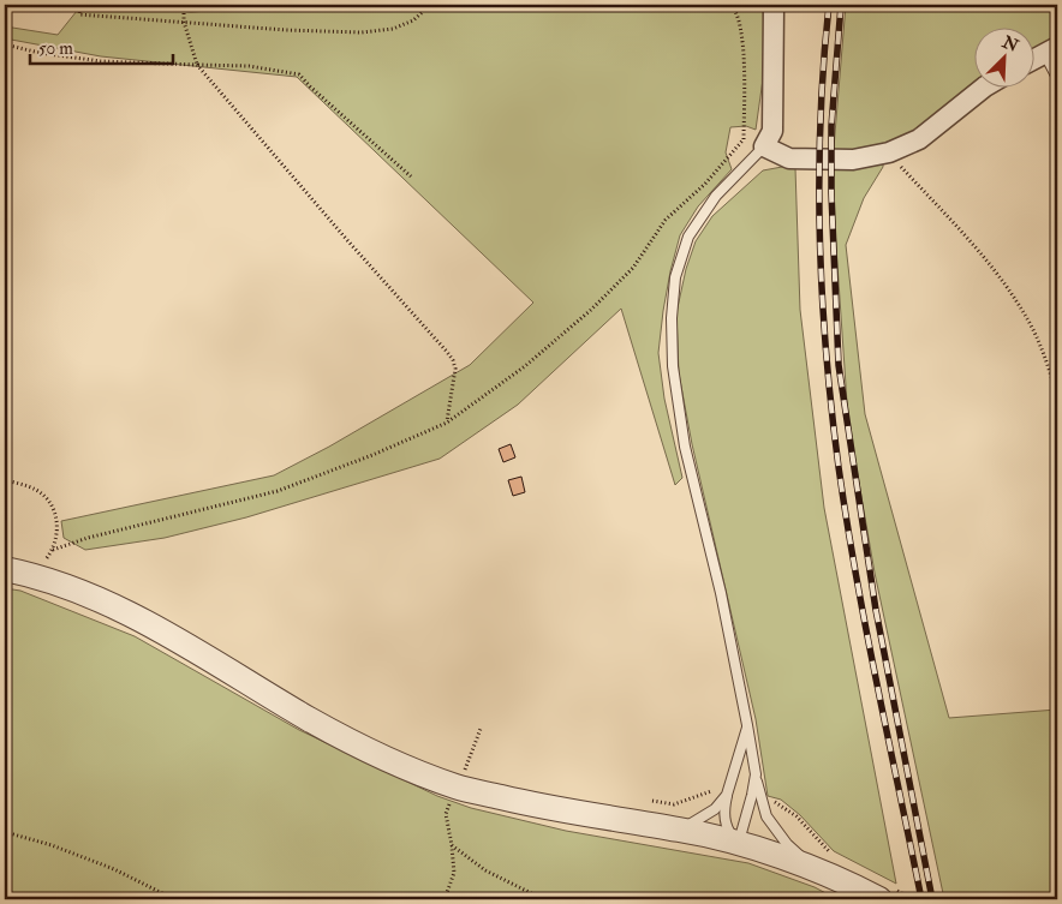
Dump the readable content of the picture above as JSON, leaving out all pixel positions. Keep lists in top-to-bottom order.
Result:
{
  "scale_bar": "50 m",
  "north": "top right"
}
